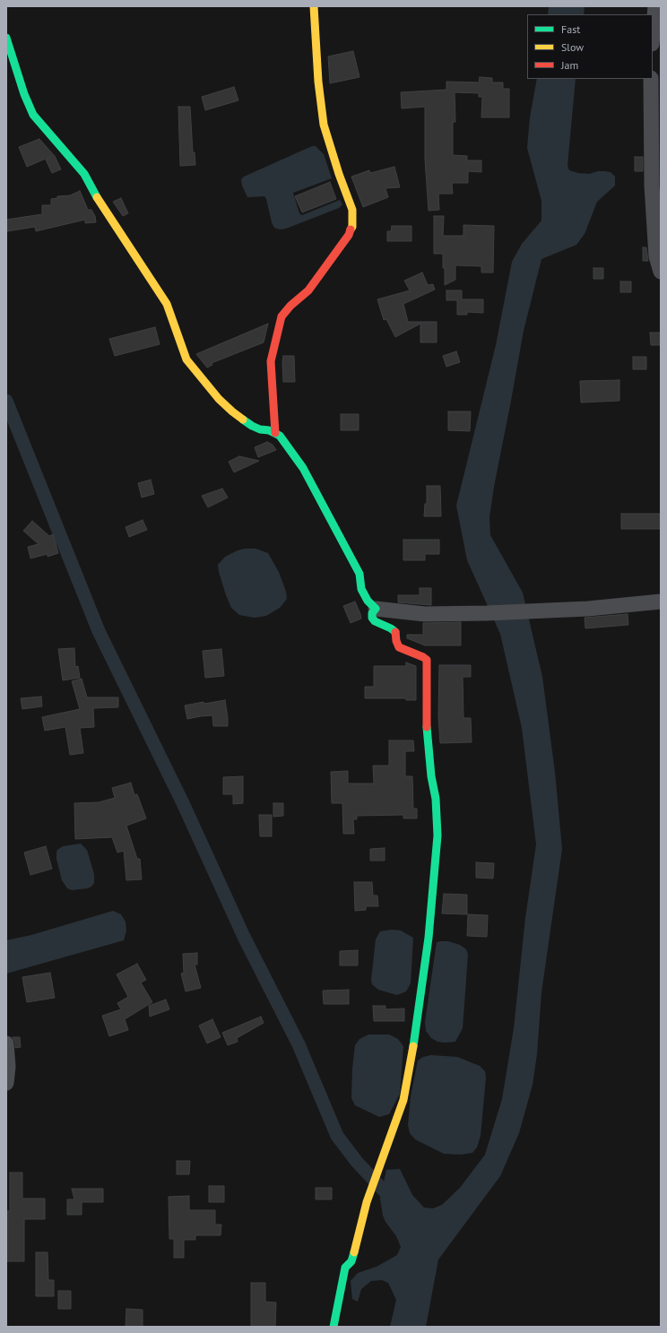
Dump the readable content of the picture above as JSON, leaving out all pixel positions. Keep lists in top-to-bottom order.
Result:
{
  "legend": ["Fast", "Slow", "Jam"]
}
